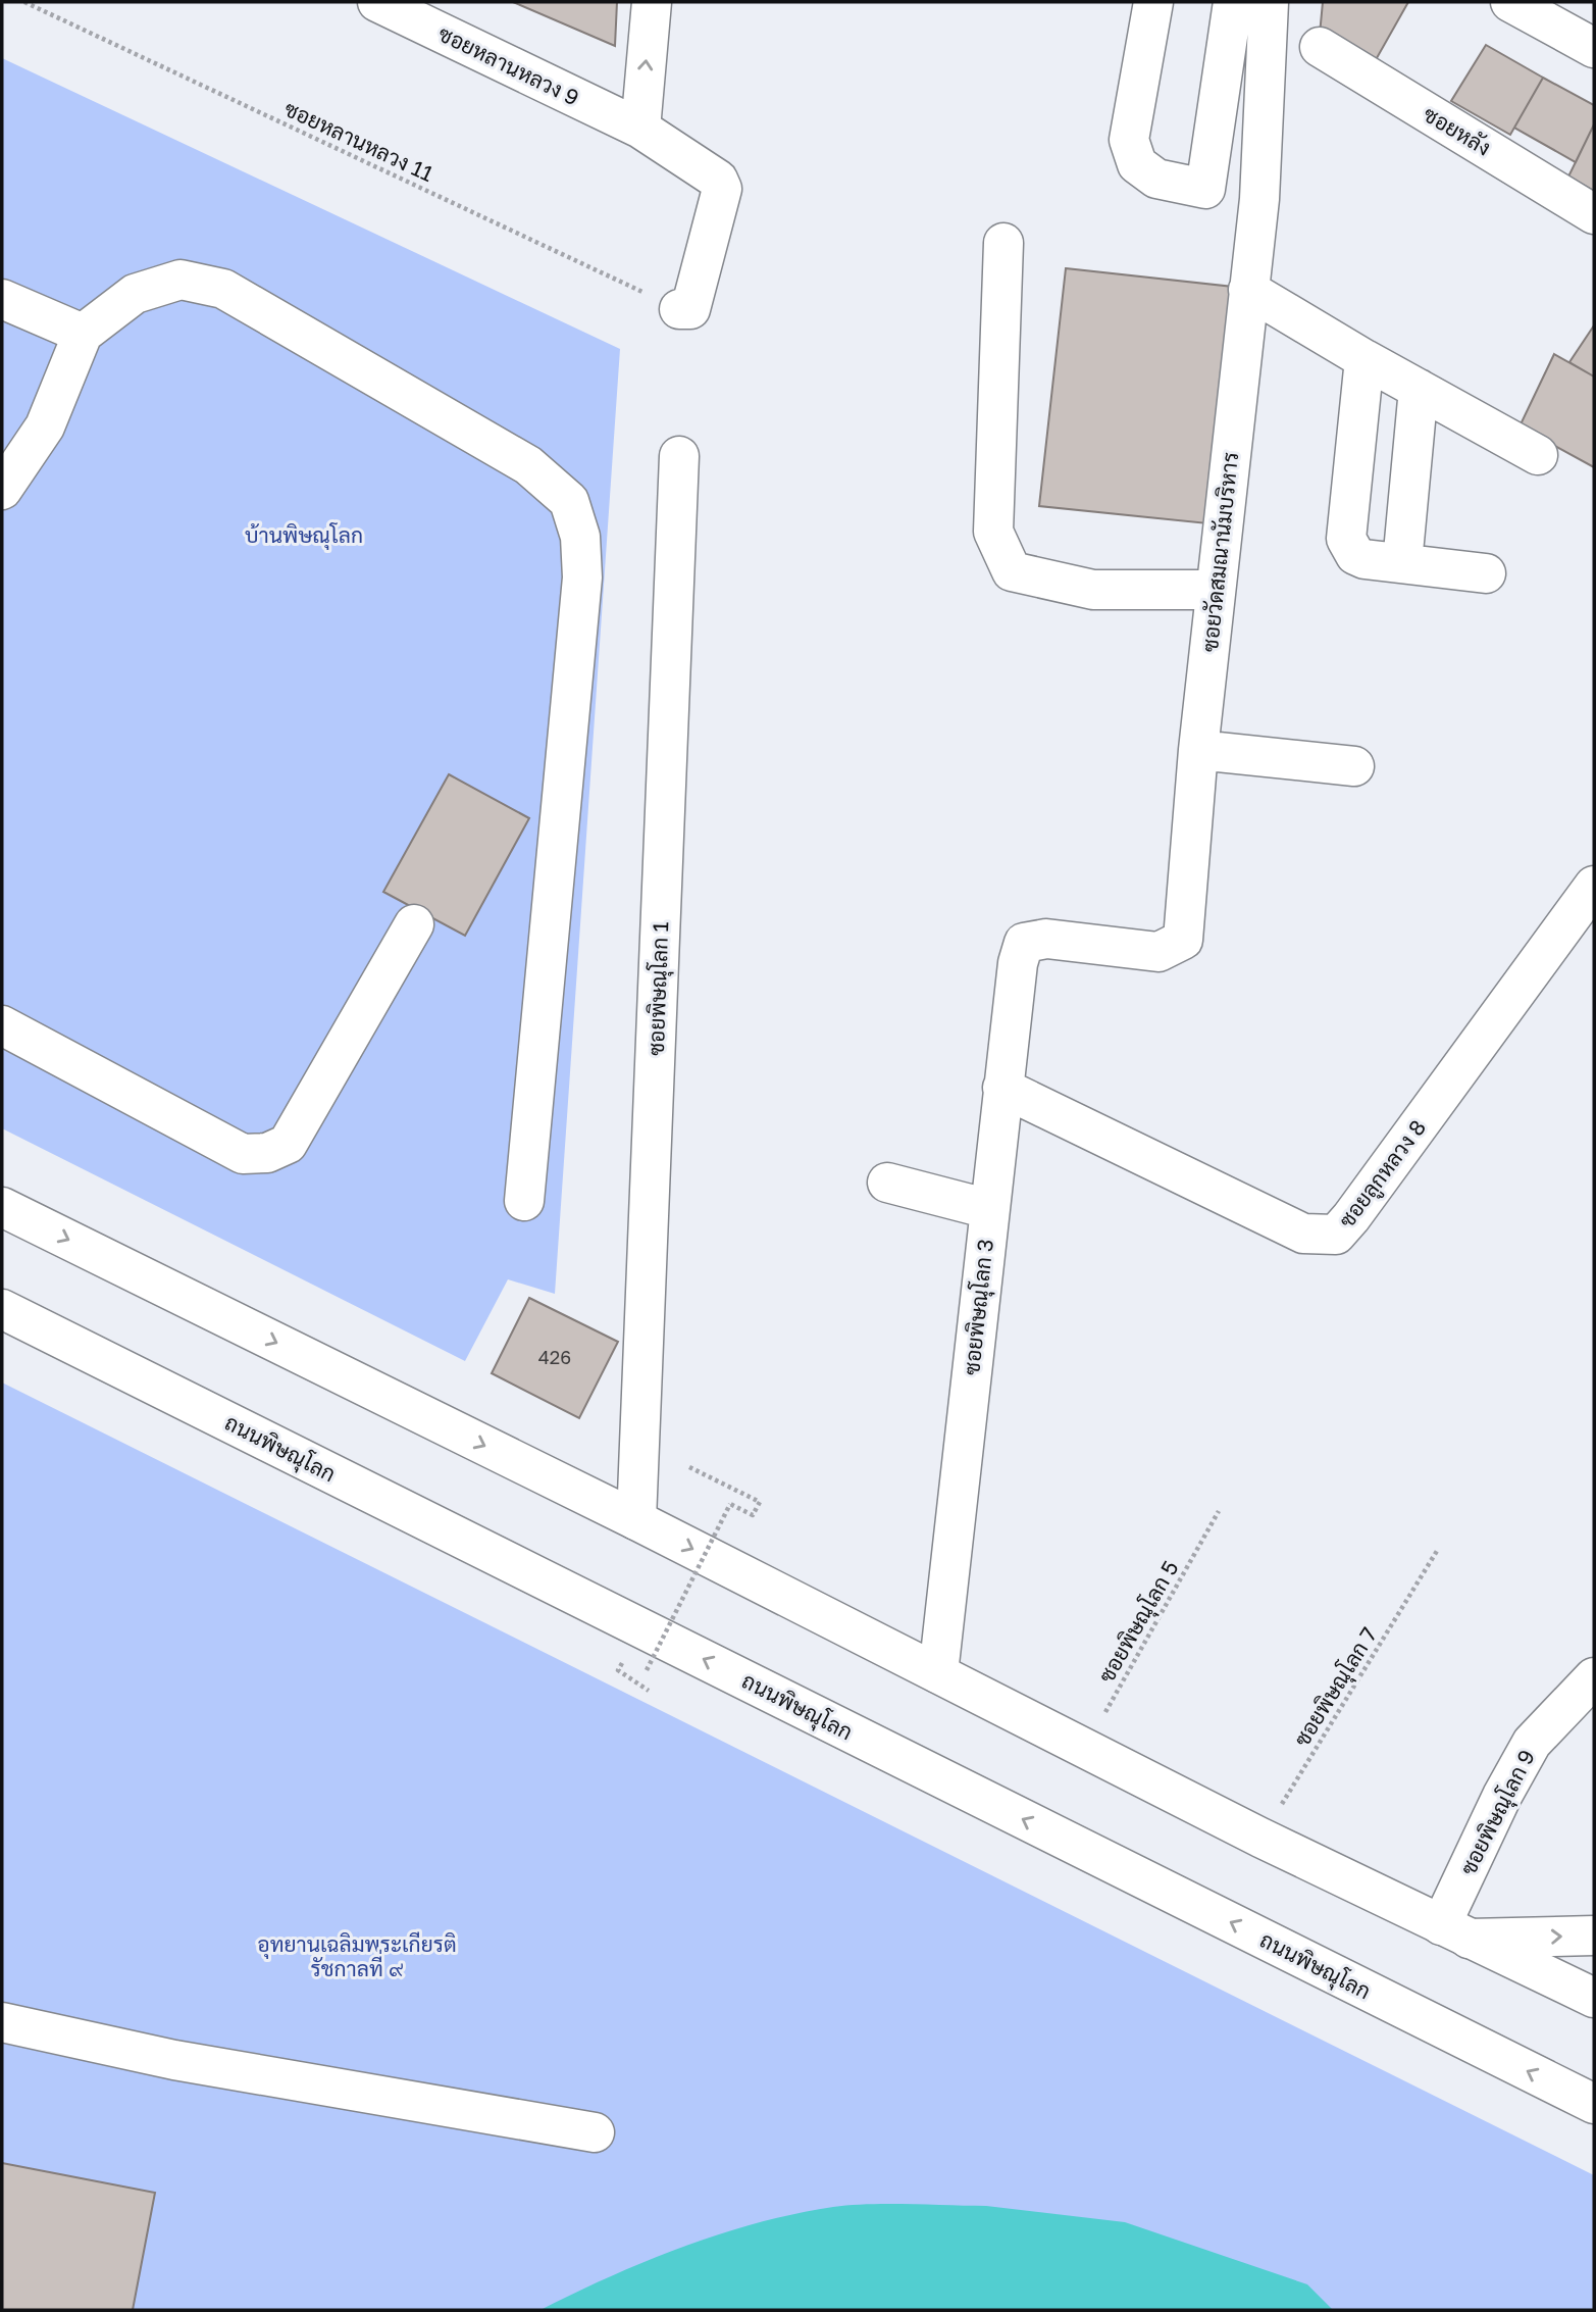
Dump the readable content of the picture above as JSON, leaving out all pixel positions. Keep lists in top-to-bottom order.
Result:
{
  "streets": {
    "street": [
      "ซอยหลานหลวง 9",
      "ซอยหลัง",
      "ซอยวัดสมณานัมบริหาร",
      "ซอยพิษณุโลก 1",
      "ซอยลูกหลวง 8",
      "ซอยพิษณุโลก 3",
      "ถนนพิษณุโลก",
      "ซอยพิษณุโลก 9"
    ],
    "path": ["ซอยหลานหลวง 11", "ซอยพิษณุโลก 5", "ซอยพิษณุโลก 7"]
  },
  "crossings": [
    ["ซอยหลานหลวง 9", "ซอยหลานหลวง 11"],
    ["ซอยวัดสมณานัมบริหาร", "ซอยพิษณุโลก 3"],
    ["ซอยลูกหลวง 8", "ซอยพิษณุโลก 3"]
  ],
  "parks": ["บ้านพิษณุโลก", "อุทยานเฉลิมพระเกียรติ รัชกาลที่ ๙"],
  "house_numbers": ["426"]
}
